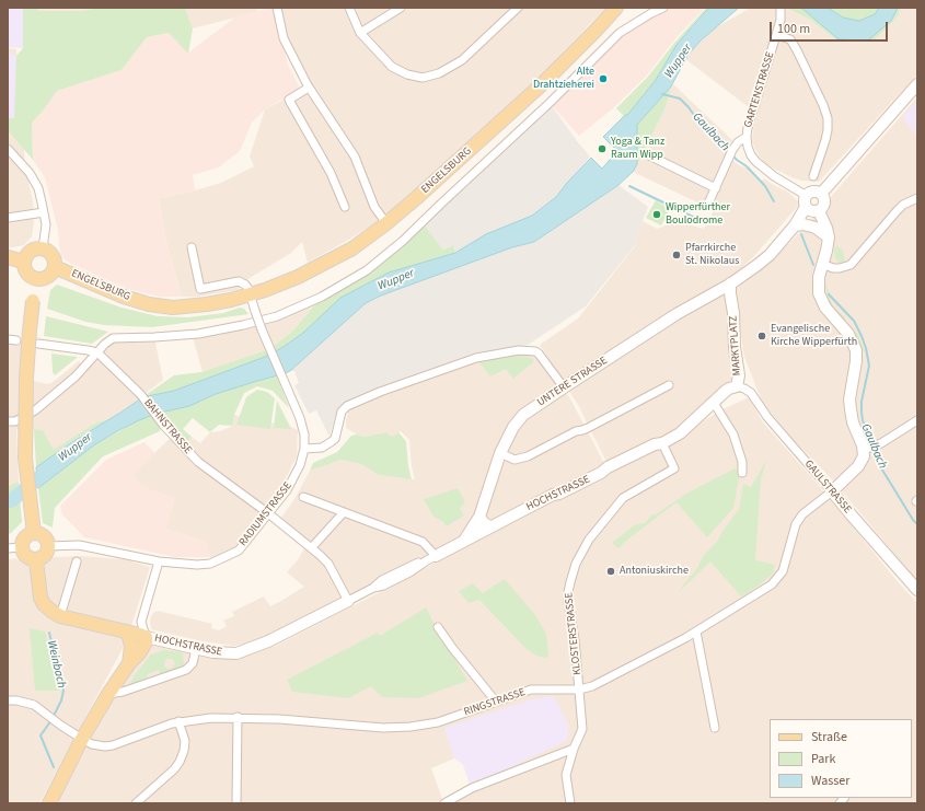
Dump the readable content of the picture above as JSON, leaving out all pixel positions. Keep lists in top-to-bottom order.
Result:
{
  "streets": {
    "main road": ["ENGELSBURG"],
    "street": [
      "GARTENSTRASSE",
      "MARKTPLATZ",
      "UNTERE STRASSE",
      "BAHNSTRASSE",
      "GAULSTRASSE",
      "HOCHSTRASSE",
      "RADIUMSTRASSE",
      "KLOSTERSTRASSE",
      "RINGSTRASSE"
    ]
  },
  "crossings": [
    ["GARTENSTRASSE", "UNTERE STRASSE"],
    ["ENGELSBURG", "RADIUMSTRASSE"],
    ["MARKTPLATZ", "UNTERE STRASSE"],
    ["MARKTPLATZ", "GAULSTRASSE"],
    ["MARKTPLATZ", "HOCHSTRASSE"],
    ["UNTERE STRASSE", "HOCHSTRASSE"],
    ["BAHNSTRASSE", "HOCHSTRASSE"],
    ["BAHNSTRASSE", "RADIUMSTRASSE"],
    ["GAULSTRASSE", "RINGSTRASSE"],
    ["HOCHSTRASSE", "KLOSTERSTRASSE"],
    ["KLOSTERSTRASSE", "RINGSTRASSE"]
  ],
  "water": ["Wupper", "Gaulbach", "Weinbach"],
  "places": [
    "Alte Drahtzieherei",
    "Yoga & Tanz Raum Wipp",
    "Wipperfürther Boulodrome",
    "Pfarrkirche St. Nikolaus",
    "Evangelische Kirche Wipperfürth",
    "Antoniuskirche"
  ],
  "legend": ["Straße", "Park", "Wasser"],
  "scale_bar": "100 m"
}
